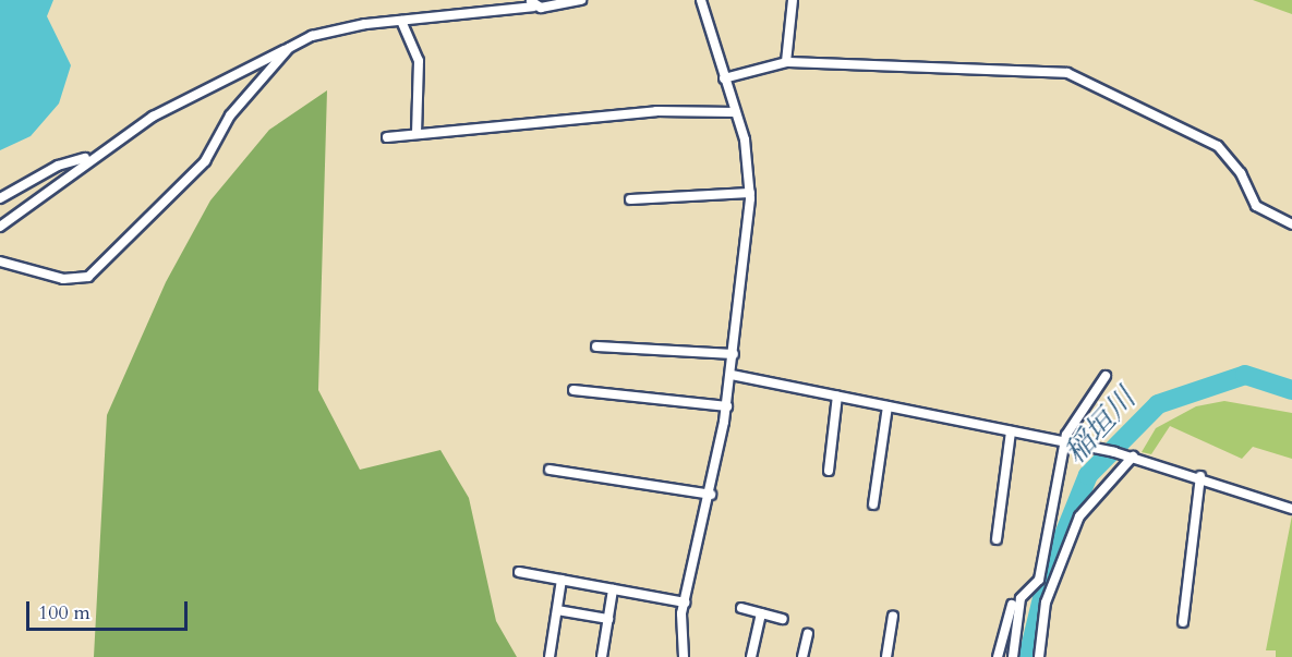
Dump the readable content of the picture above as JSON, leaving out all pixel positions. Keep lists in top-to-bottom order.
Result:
{
  "water": ["稲垣川"],
  "scale_bar": "100 m"
}
